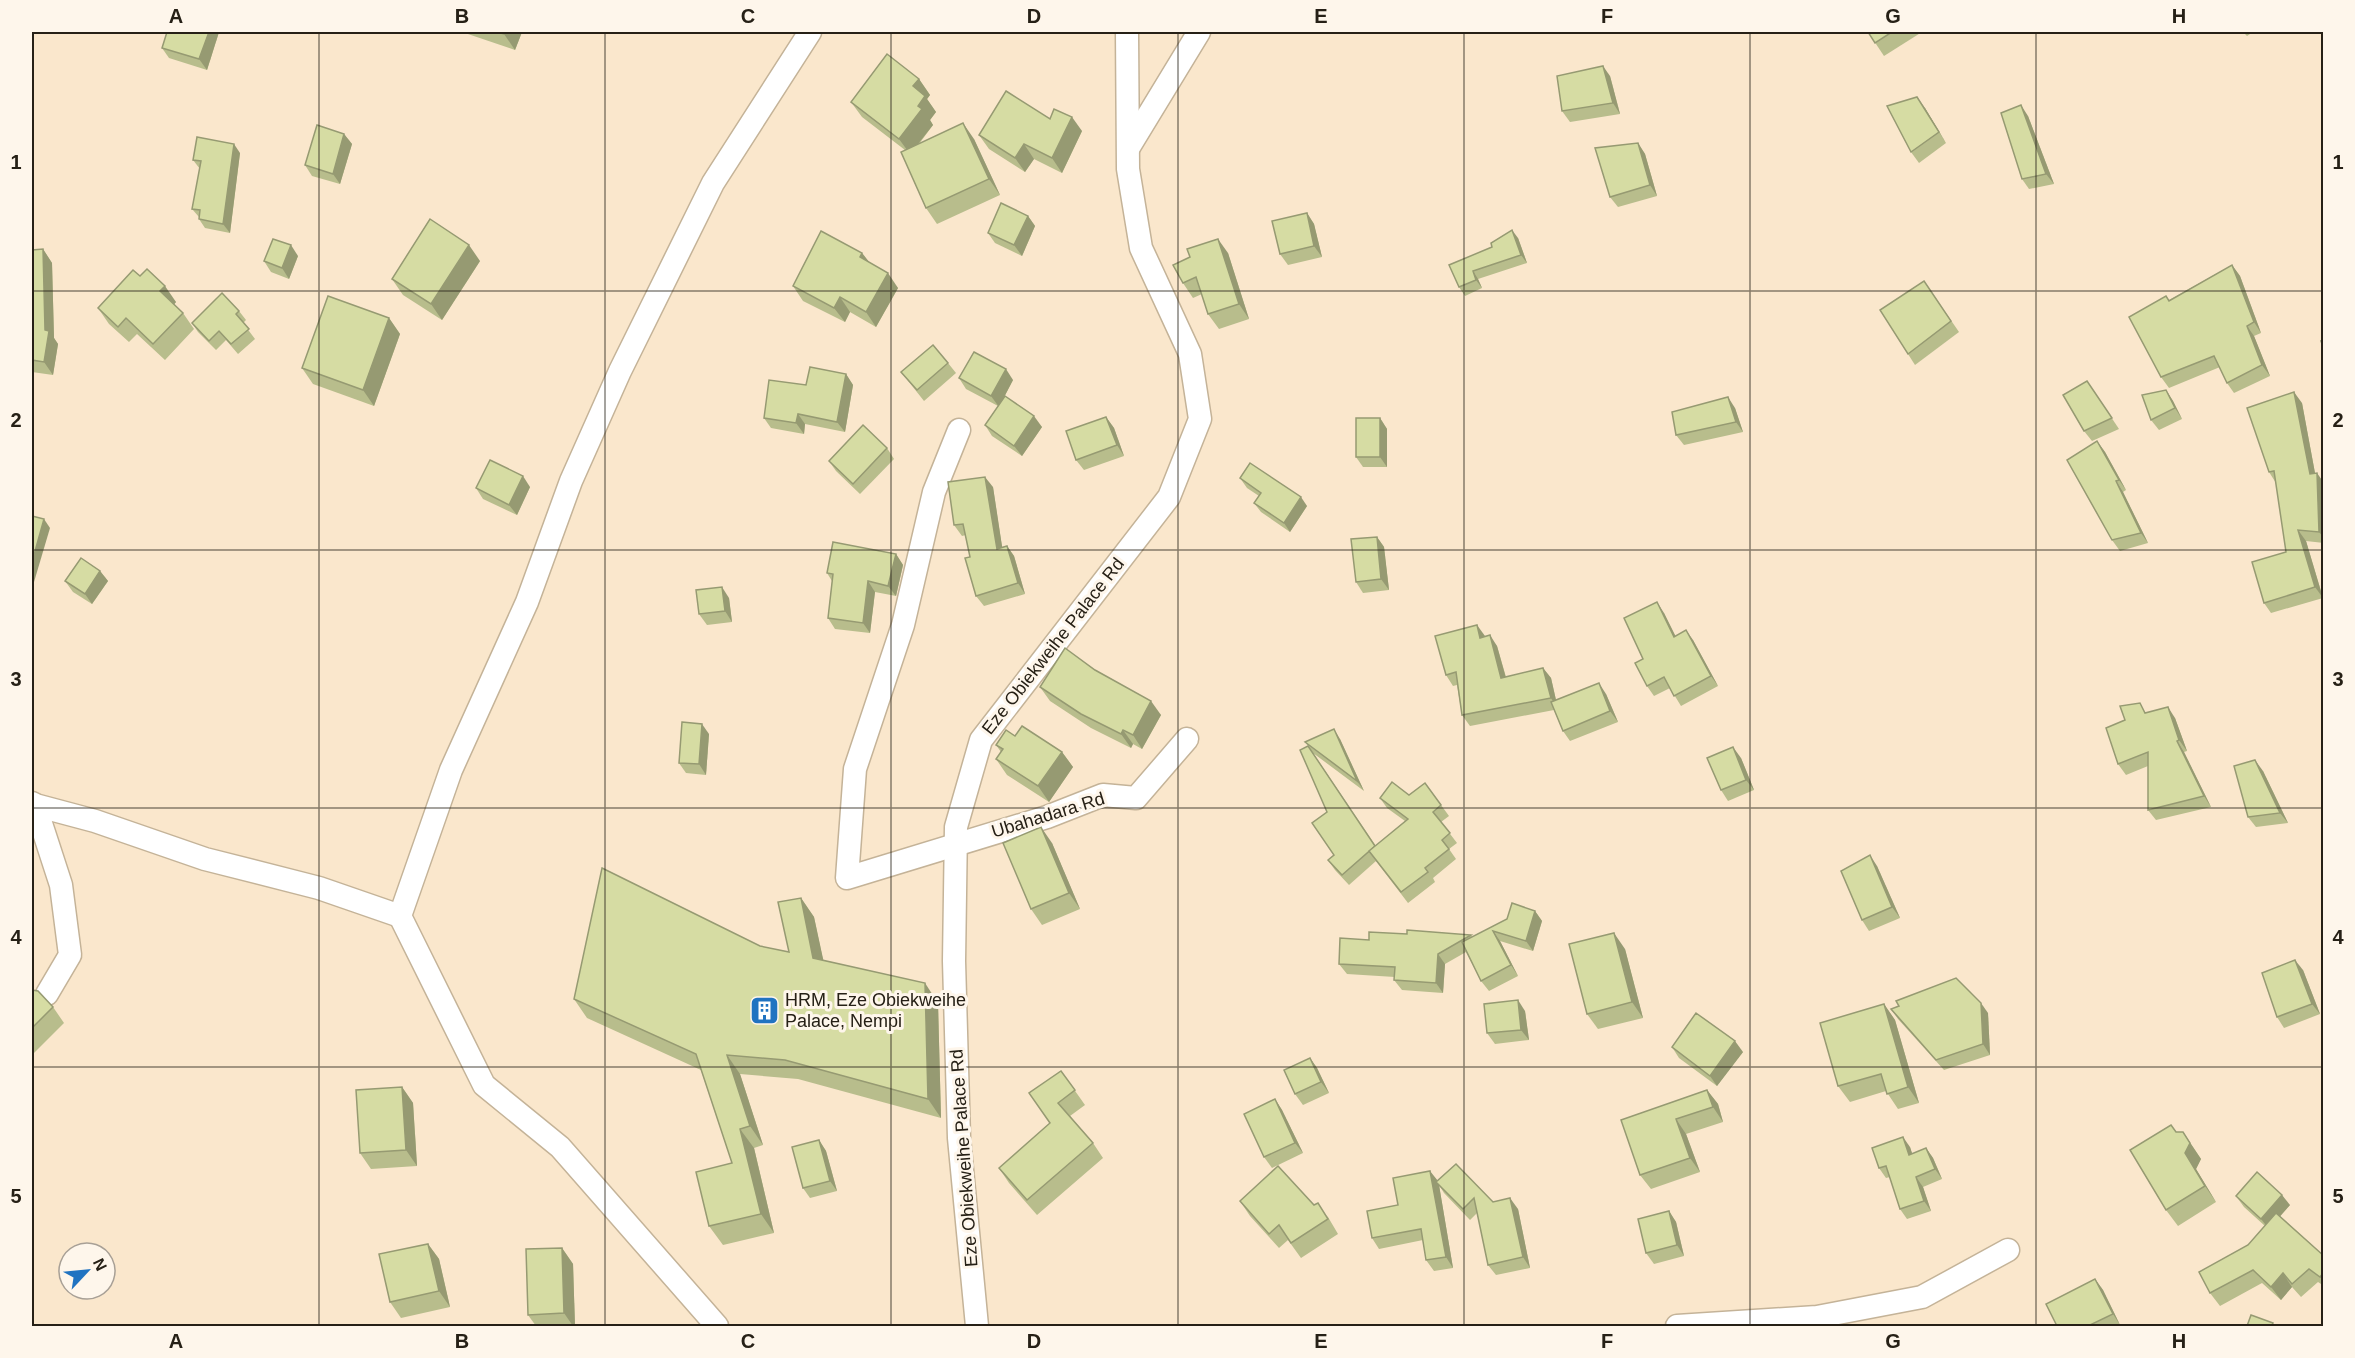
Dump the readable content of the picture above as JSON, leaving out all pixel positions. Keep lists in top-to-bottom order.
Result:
{
  "streets": {
    "street": ["Eze Obiekweihe Palace Rd", "Ubahadara Rd"]
  },
  "crossings": [
    ["Eze Obiekweihe Palace Rd", "Ubahadara Rd"]
  ],
  "places": {
    "building": ["HRM, Eze Obiekweihe Palace, Nempi"]
  },
  "north": "top right",
  "grid": {
    "columns": [
      "A",
      "B",
      "C",
      "D",
      "E",
      "F",
      "G",
      "H"
    ],
    "rows": [
      "1",
      "2",
      "3",
      "4",
      "5"
    ]
  }
}
